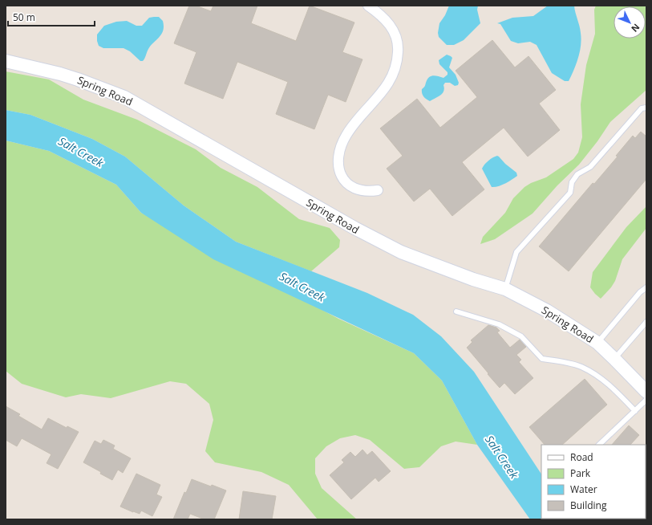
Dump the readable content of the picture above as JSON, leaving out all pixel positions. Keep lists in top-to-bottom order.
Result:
{
  "streets": {
    "street": ["Spring Road"]
  },
  "water": ["Salt Creek"],
  "legend": [
    "Road",
    "Park",
    "Water",
    "Building"
  ],
  "scale_bar": "50 m",
  "north": "bottom right"
}
